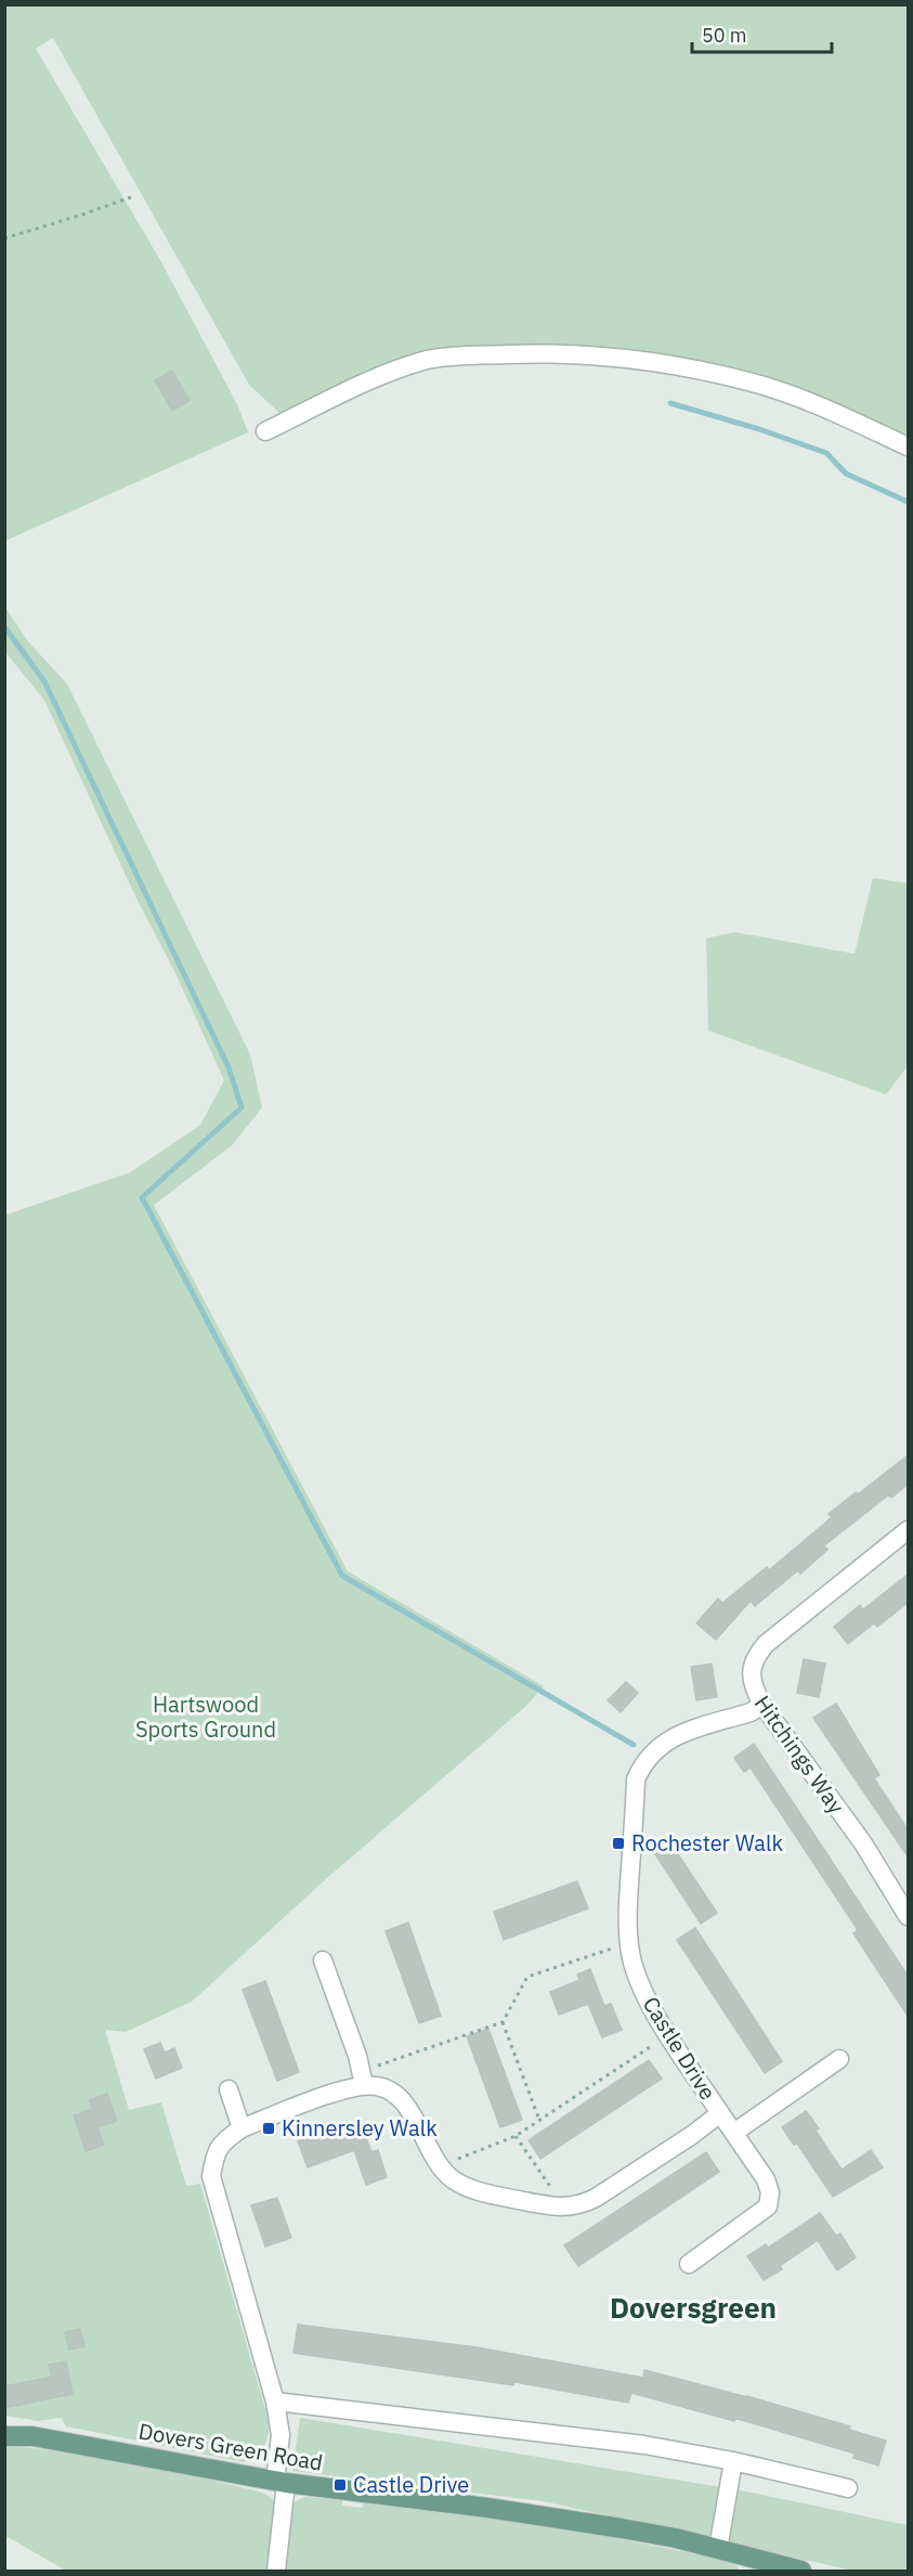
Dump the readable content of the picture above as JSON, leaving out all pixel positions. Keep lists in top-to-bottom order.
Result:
{
  "streets": {
    "main road": ["Dovers Green Road"],
    "street": ["Hitchings Way", "Castle Drive"]
  },
  "crossings": [
    ["Hitchings Way", "Castle Drive"]
  ],
  "districts": ["Doversgreen"],
  "parks": ["Hartswood Sports Ground"],
  "places": {
    "transit": ["Rochester Walk", "Kinnersley Walk", "Castle Drive"]
  },
  "scale_bar": "50 m"
}
